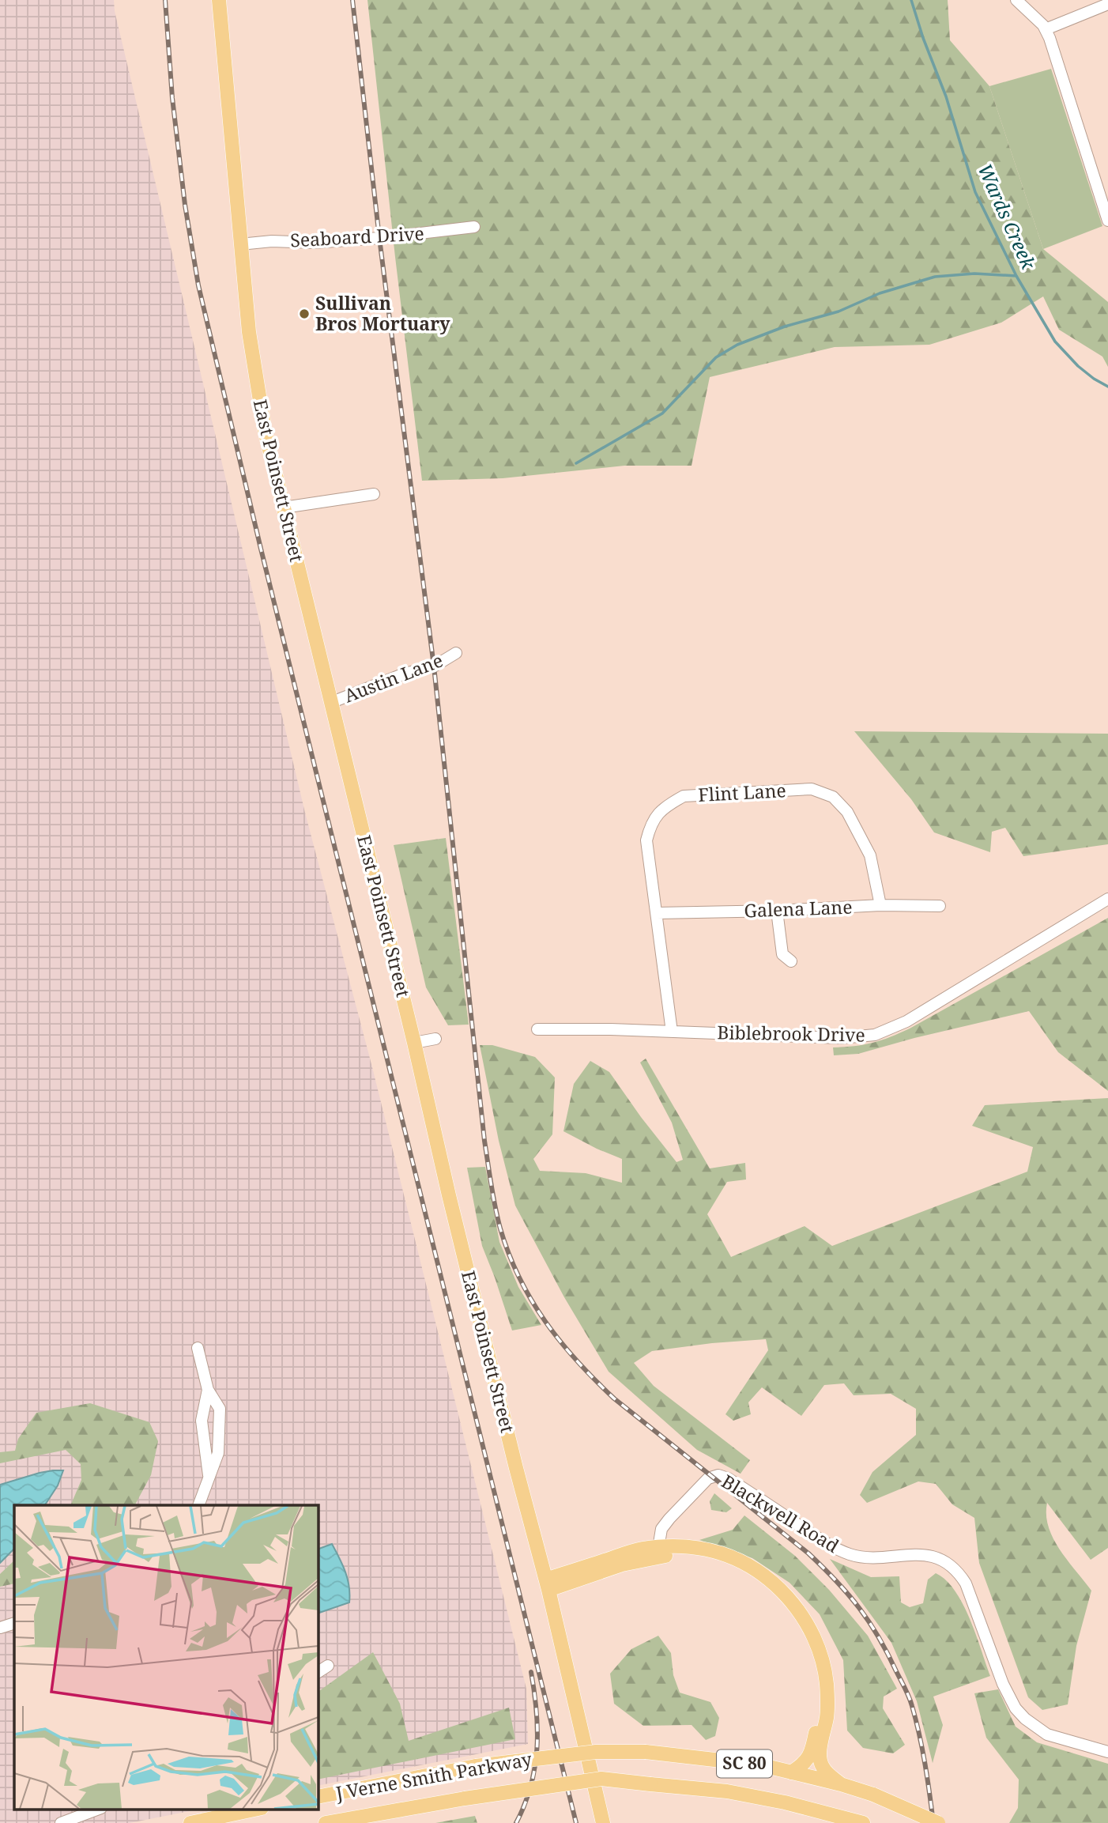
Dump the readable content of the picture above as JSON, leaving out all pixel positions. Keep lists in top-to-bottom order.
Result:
{
  "streets": {
    "main road": ["East Poinsett Street", "SC 80", "J Verne Smith Parkway"],
    "street": [
      "Seaboard Drive",
      "Austin Lane",
      "Flint Lane",
      "Galena Lane",
      "Biblebrook Drive",
      "Blackwell Road"
    ]
  },
  "crossings": [
    ["Seaboard Drive", "East Poinsett Street"],
    ["East Poinsett Street", "Austin Lane"],
    ["Flint Lane", "Galena Lane"],
    ["Flint Lane", "Biblebrook Drive"]
  ],
  "water": ["Wards Creek"],
  "places": ["Sullivan Bros Mortuary"]
}
